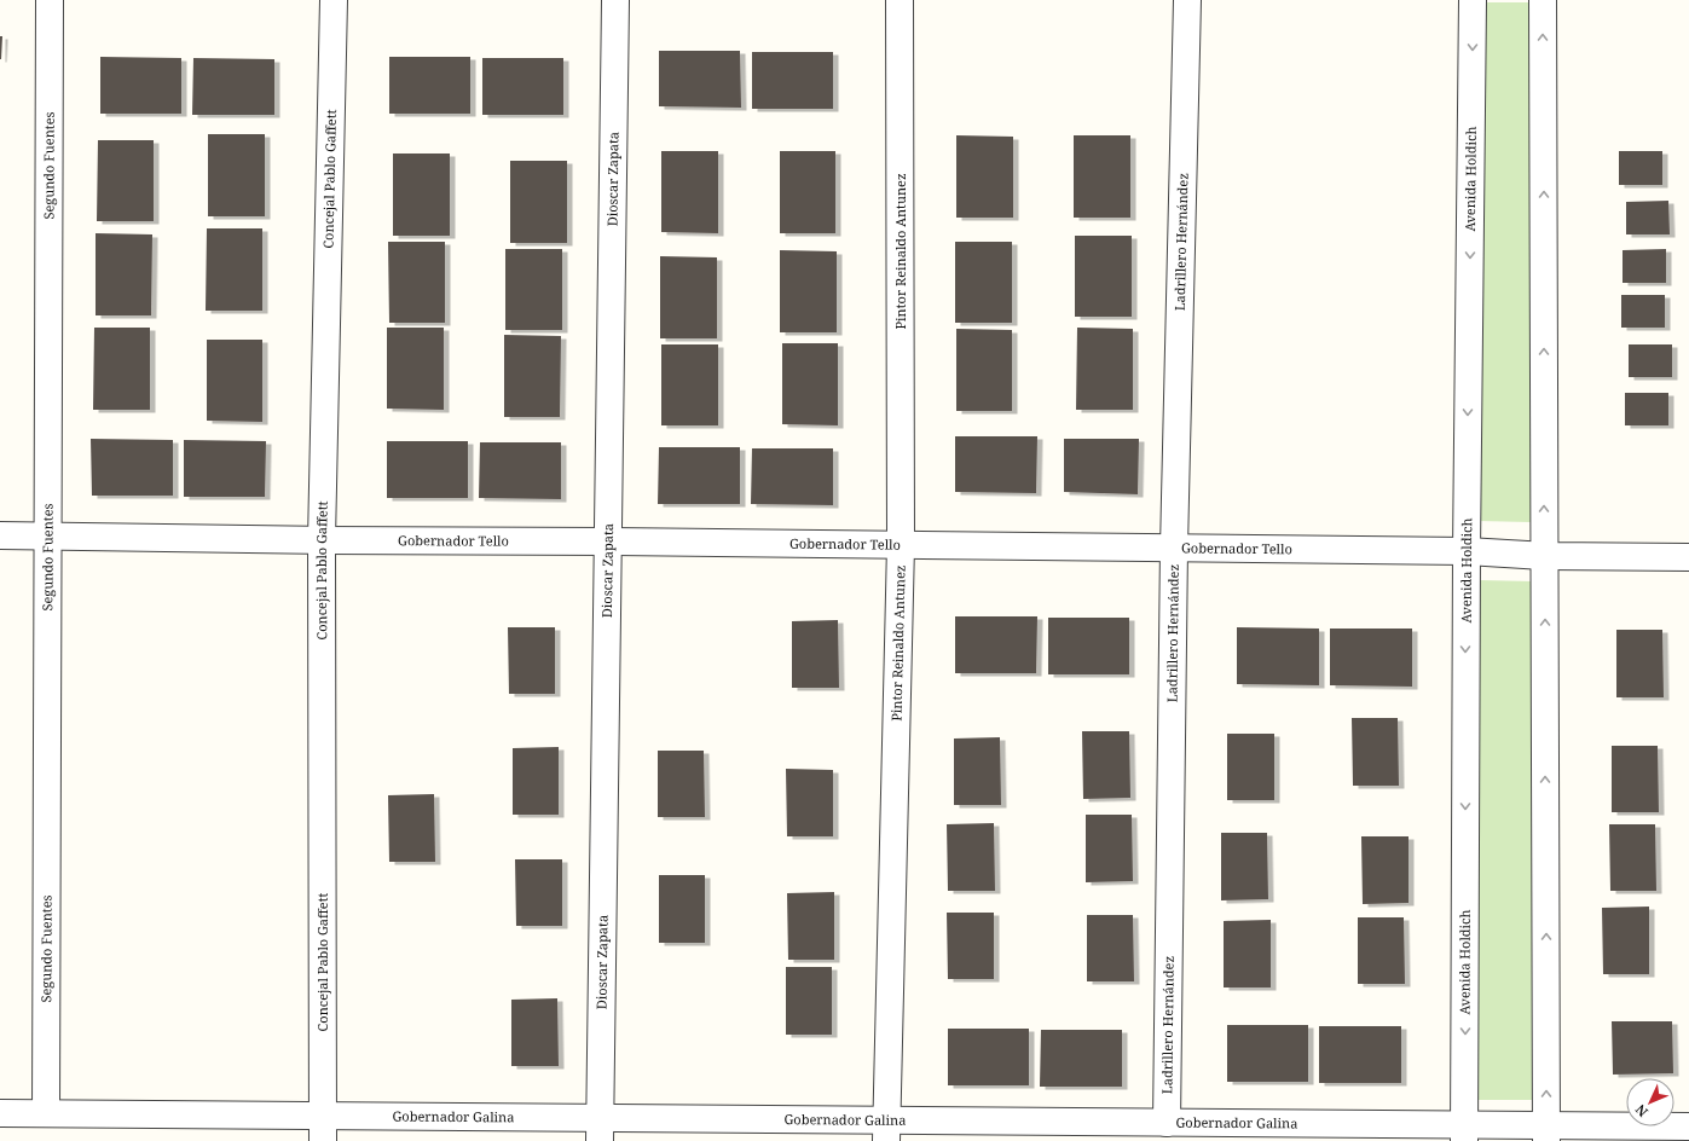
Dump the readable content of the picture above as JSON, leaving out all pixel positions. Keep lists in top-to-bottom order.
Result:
{
  "streets": {
    "street": [
      "Segundo Fuentes",
      "Concejal Pablo Gaffett",
      "Dioscar Zapata",
      "Avenida Holdich",
      "Ladrillero Hernández",
      "Pintor Reinaldo Antunez",
      "Gobernador Tello",
      "Gobernador Galina"
    ]
  },
  "crossings": [
    ["Segundo Fuentes", "Gobernador Tello"],
    ["Segundo Fuentes", "Gobernador Galina"],
    ["Concejal Pablo Gaffett", "Gobernador Tello"],
    ["Concejal Pablo Gaffett", "Gobernador Galina"],
    ["Dioscar Zapata", "Gobernador Tello"],
    ["Dioscar Zapata", "Gobernador Galina"],
    ["Avenida Holdich", "Gobernador Tello"],
    ["Avenida Holdich", "Gobernador Galina"],
    ["Ladrillero Hernández", "Gobernador Tello"],
    ["Ladrillero Hernández", "Gobernador Galina"],
    ["Pintor Reinaldo Antunez", "Gobernador Tello"],
    ["Pintor Reinaldo Antunez", "Gobernador Galina"]
  ],
  "north": "bottom left"
}
